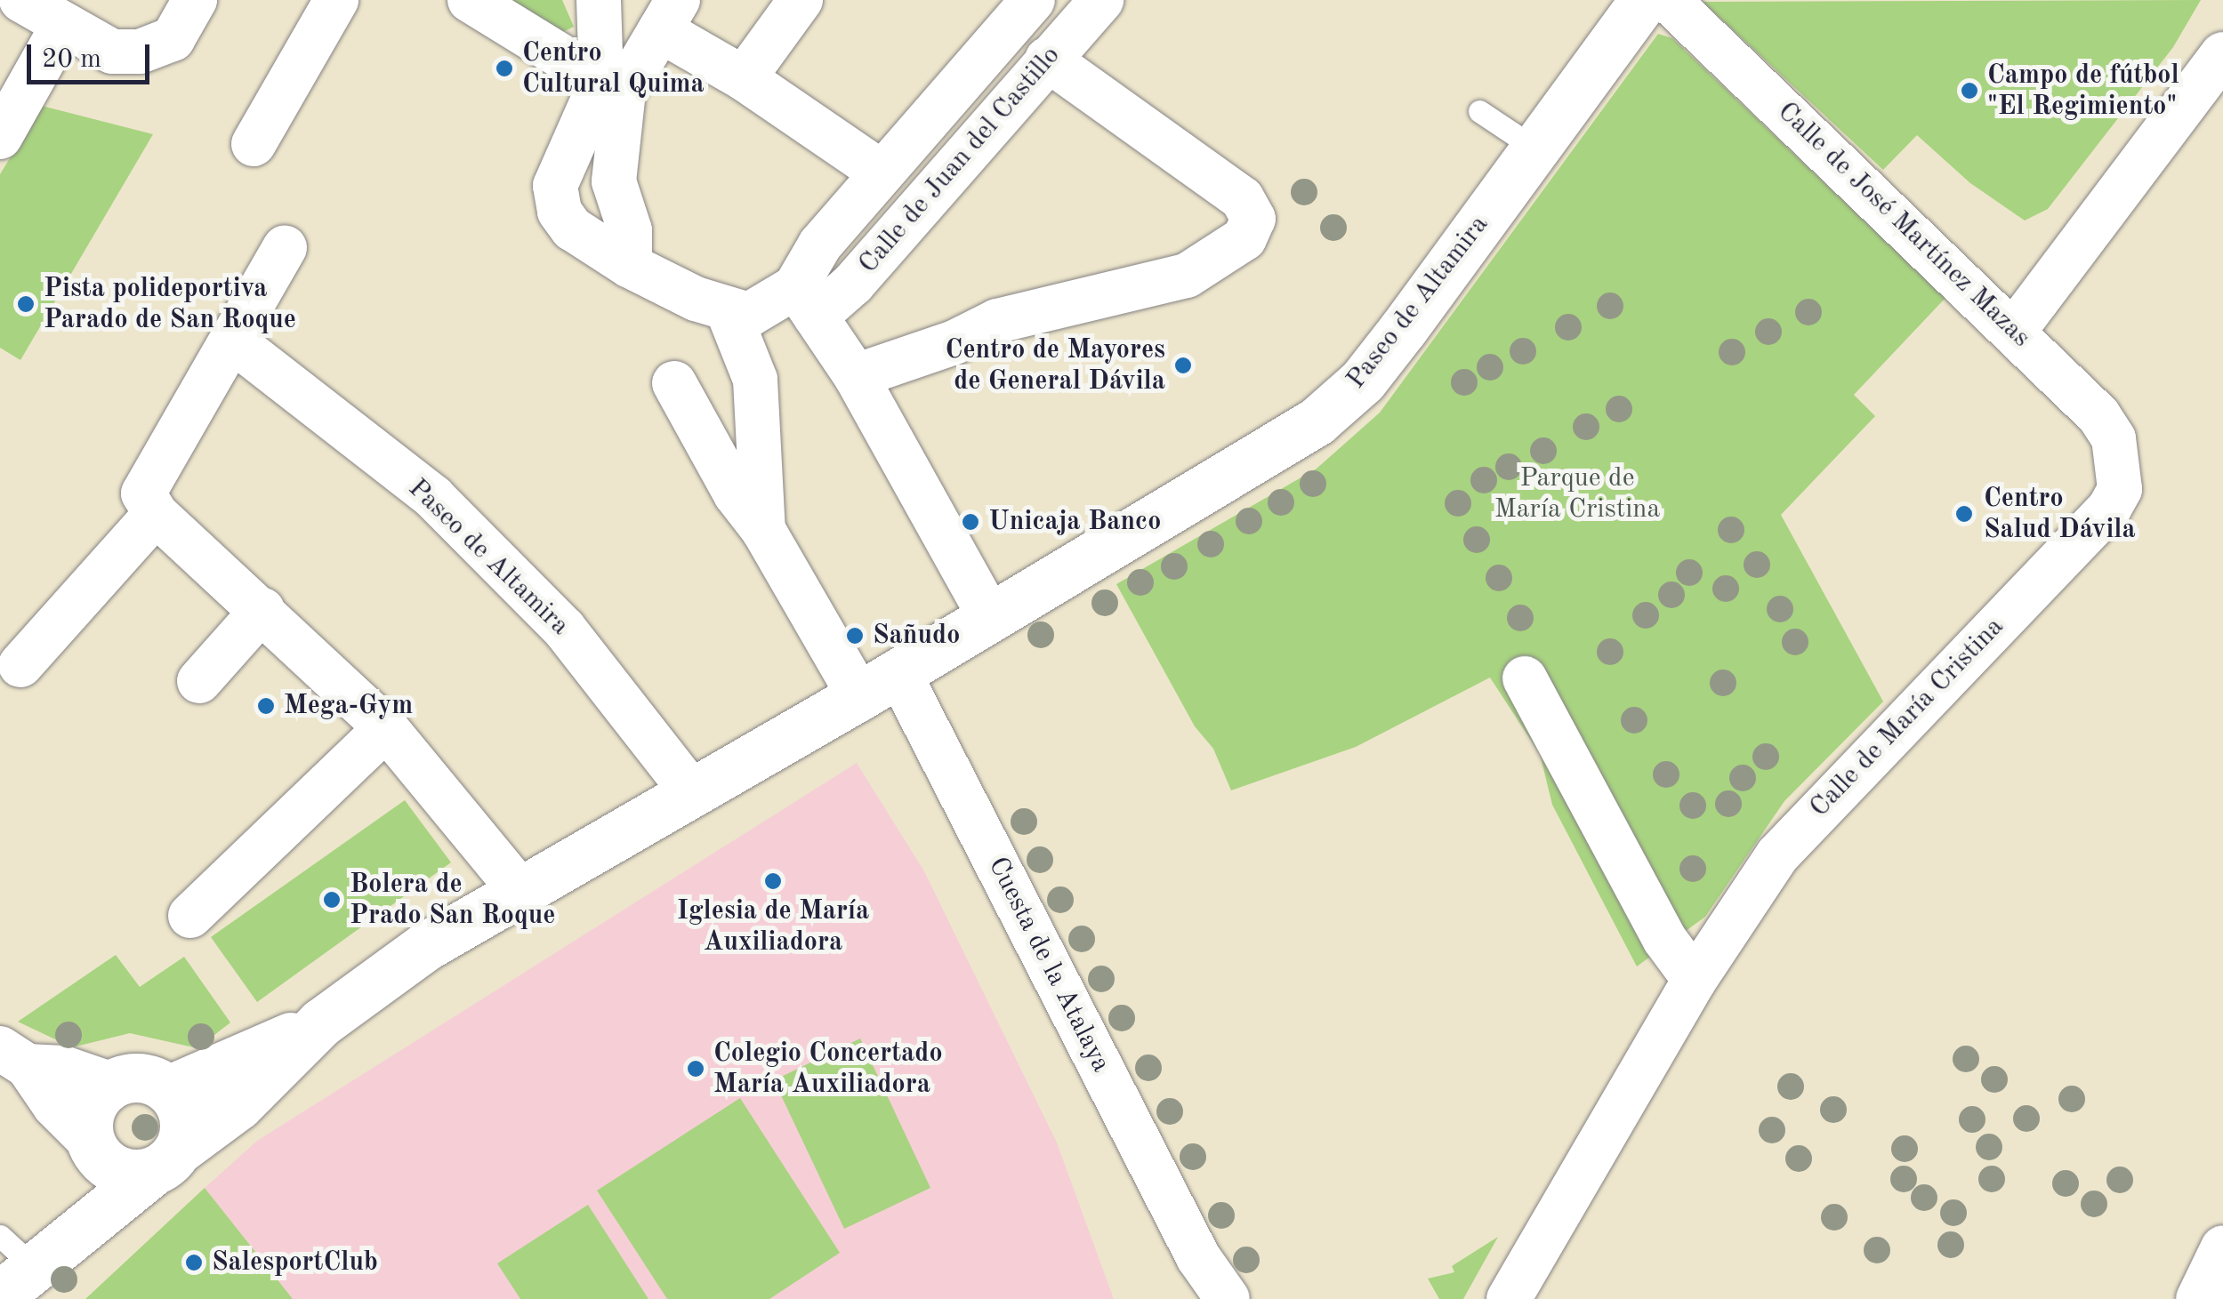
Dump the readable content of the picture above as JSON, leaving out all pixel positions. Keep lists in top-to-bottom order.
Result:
{
  "streets": {
    "main road": ["Paseo de Altamira"],
    "street": [
      "Calle de Juan del Castillo",
      "Calle de José Martínez Mazas",
      "Calle de María Cristina",
      "Cuesta de la Atalaya"
    ]
  },
  "crossings": [
    ["Calle de José Martínez Mazas", "Calle de María Cristina"],
    ["Paseo de Altamira", "Cuesta de la Atalaya"]
  ],
  "parks": ["Parque de María Cristina"],
  "places": [
    "Centro Cultural Quima",
    "Campo de fútbol \"El Regimiento\"",
    "Pista polideportiva Parado de San Roque",
    "Centro de Mayores de General Dávila",
    "Centro Salud Dávila",
    "Unicaja Banco",
    "Sañudo",
    "Mega-Gym",
    "Iglesia de María Auxiliadora",
    "Bolera de Prado San Roque",
    "Colegio Concertado María Auxiliadora",
    "SalesportClub"
  ],
  "scale_bar": "20 m"
}
